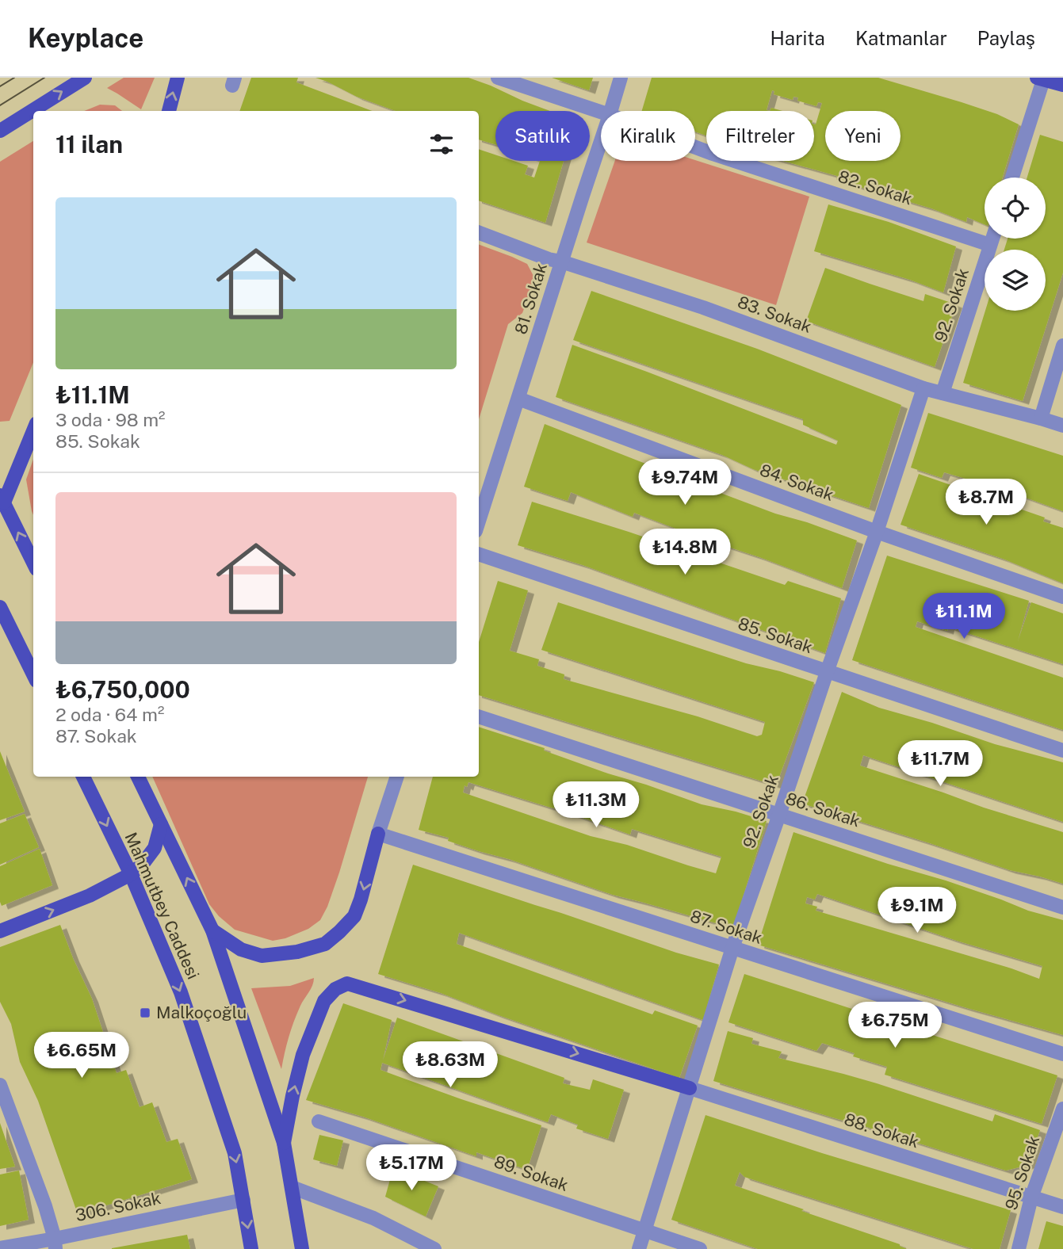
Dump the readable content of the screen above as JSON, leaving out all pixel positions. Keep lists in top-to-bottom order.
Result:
{
  "streets": {
    "main road": ["Mahmutbey Caddesi"],
    "street": [
      "82. Sokak",
      "81. Sokak",
      "92. Sokak",
      "83. Sokak",
      "84. Sokak",
      "85. Sokak",
      "86. Sokak",
      "87. Sokak",
      "88. Sokak",
      "95. Sokak",
      "89. Sokak",
      "306. Sokak"
    ]
  },
  "crossings": [
    ["82. Sokak", "92. Sokak"],
    ["81. Sokak", "83. Sokak"],
    ["81. Sokak", "84. Sokak"],
    ["92. Sokak", "83. Sokak"],
    ["92. Sokak", "84. Sokak"],
    ["92. Sokak", "85. Sokak"],
    ["92. Sokak", "86. Sokak"],
    ["92. Sokak", "87. Sokak"],
    ["92. Sokak", "88. Sokak"],
    ["92. Sokak", "89. Sokak"],
    ["Mahmutbey Caddesi", "306. Sokak"],
    ["88. Sokak", "95. Sokak"]
  ],
  "places": {
    "transit": ["Malkoçoğlu"]
  },
  "page": {
    "header": "Keyplace",
    "nav": ["Harita", "Katmanlar", "Paylaş"],
    "chip": [
      "Satılık",
      "Kiralık",
      "Filtreler",
      "Yeni"
    ],
    "heading": "11 ilan",
    "list": [
      {
        "name": "₺11.1M",
        "note": "3 oda · 98 m² · 85. Sokak"
      },
      {
        "name": "₺6,750,000",
        "note": "2 oda · 64 m² · 87. Sokak"
      }
    ],
    "price": [
      "₺9.74M",
      "₺8.7M",
      "₺14.8M",
      "₺11.1M",
      "₺11.7M",
      "₺11.3M",
      "₺9.1M",
      "₺6.75M",
      "₺6.65M",
      "₺8.63M",
      "₺5.17M"
    ]
  }
}
